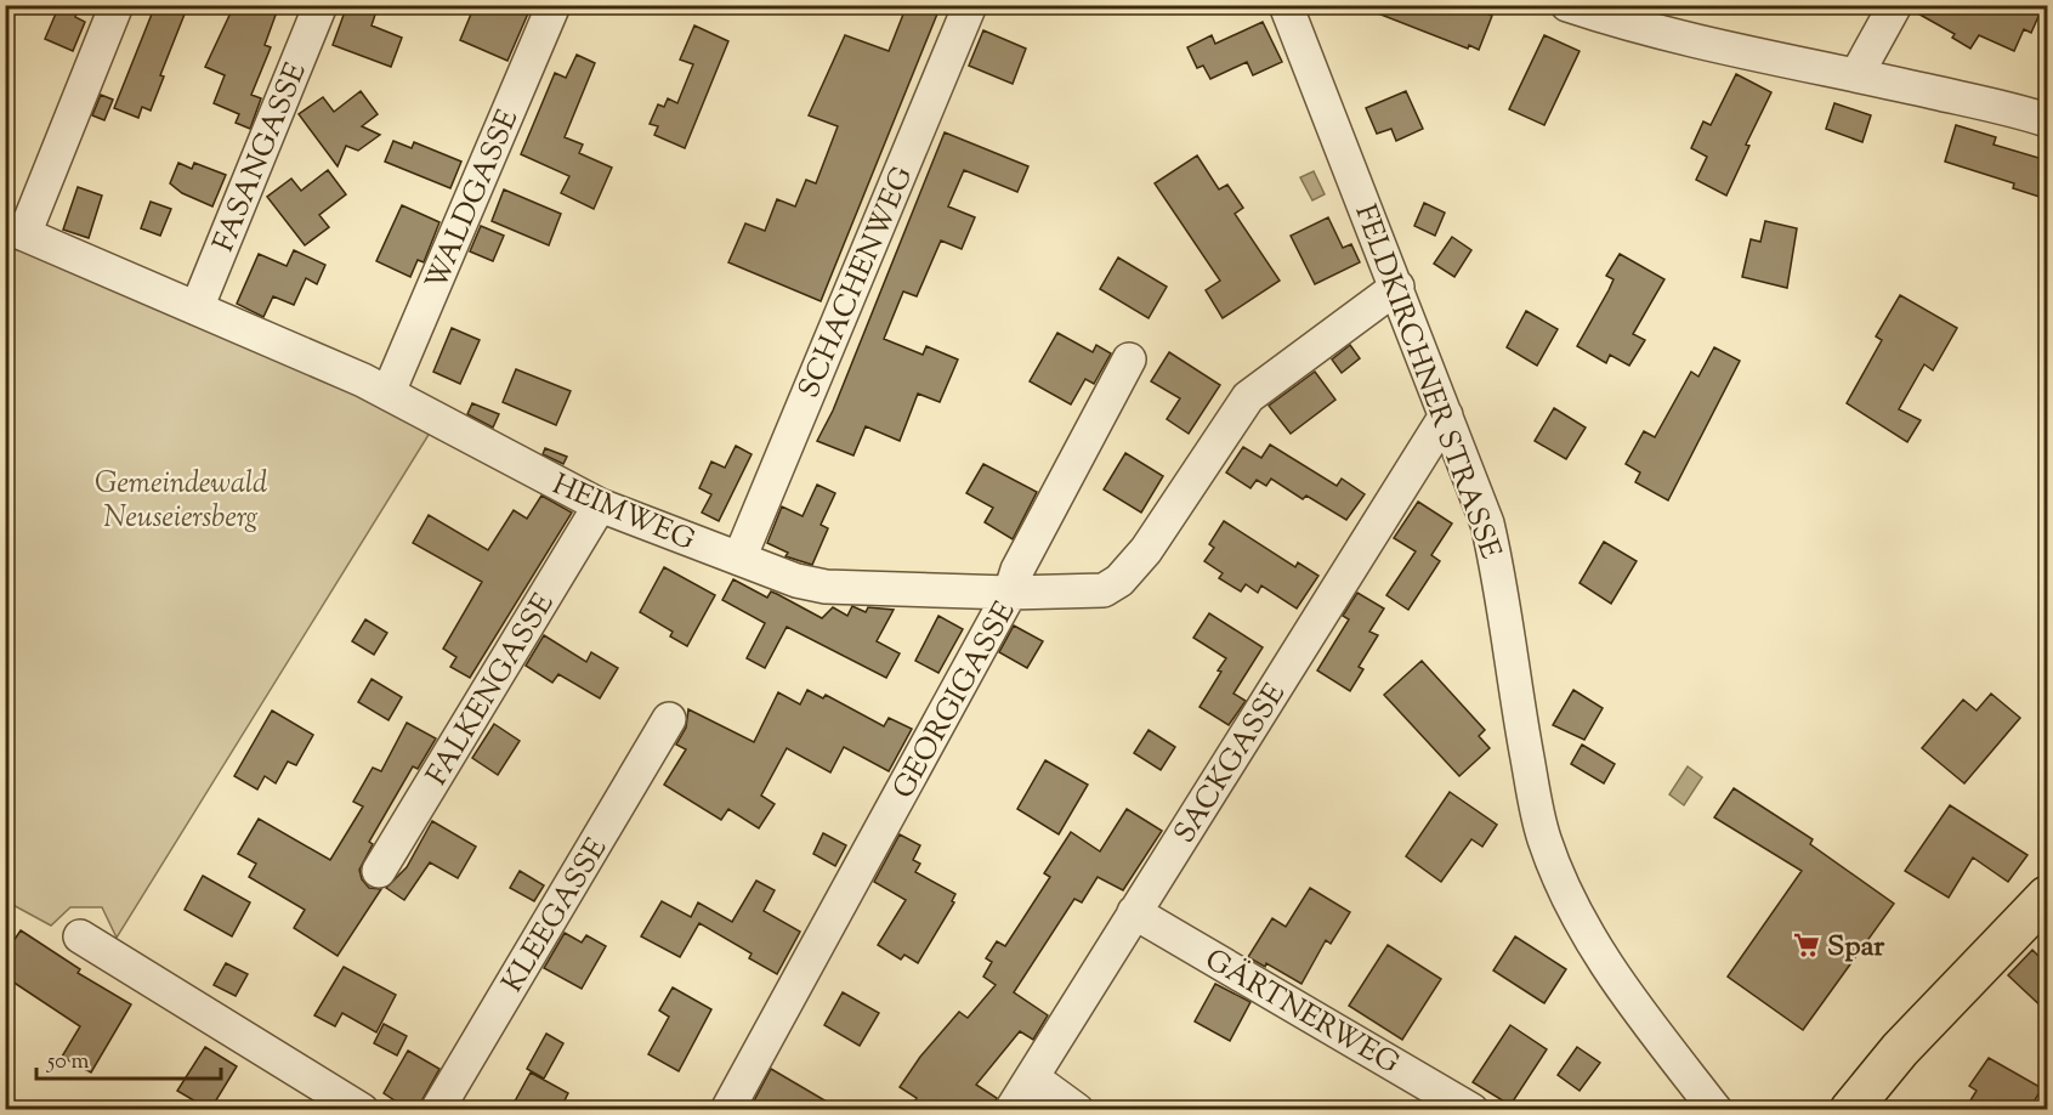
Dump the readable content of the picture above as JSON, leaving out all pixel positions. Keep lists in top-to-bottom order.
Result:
{
  "streets": {
    "street": [
      "FASANGASSE",
      "WALDGASSE",
      "SCHACHENWEG",
      "FELDKIRCHNER STRASSE",
      "HEIMWEG",
      "FALKENGASSE",
      "GEORGIGASSE",
      "SACKGASSE",
      "KLEEGASSE",
      "GÄRTNERWEG"
    ]
  },
  "crossings": [
    ["FASANGASSE", "HEIMWEG"],
    ["WALDGASSE", "HEIMWEG"],
    ["SCHACHENWEG", "HEIMWEG"],
    ["FELDKIRCHNER STRASSE", "GEORGIGASSE"],
    ["FELDKIRCHNER STRASSE", "SACKGASSE"],
    ["HEIMWEG", "FALKENGASSE"],
    ["HEIMWEG", "GEORGIGASSE"],
    ["SACKGASSE", "GÄRTNERWEG"]
  ],
  "parks": ["Gemeindewald Neuseiersberg"],
  "places": {
    "supermarket": ["Spar"]
  },
  "scale_bar": "50 m"
}
